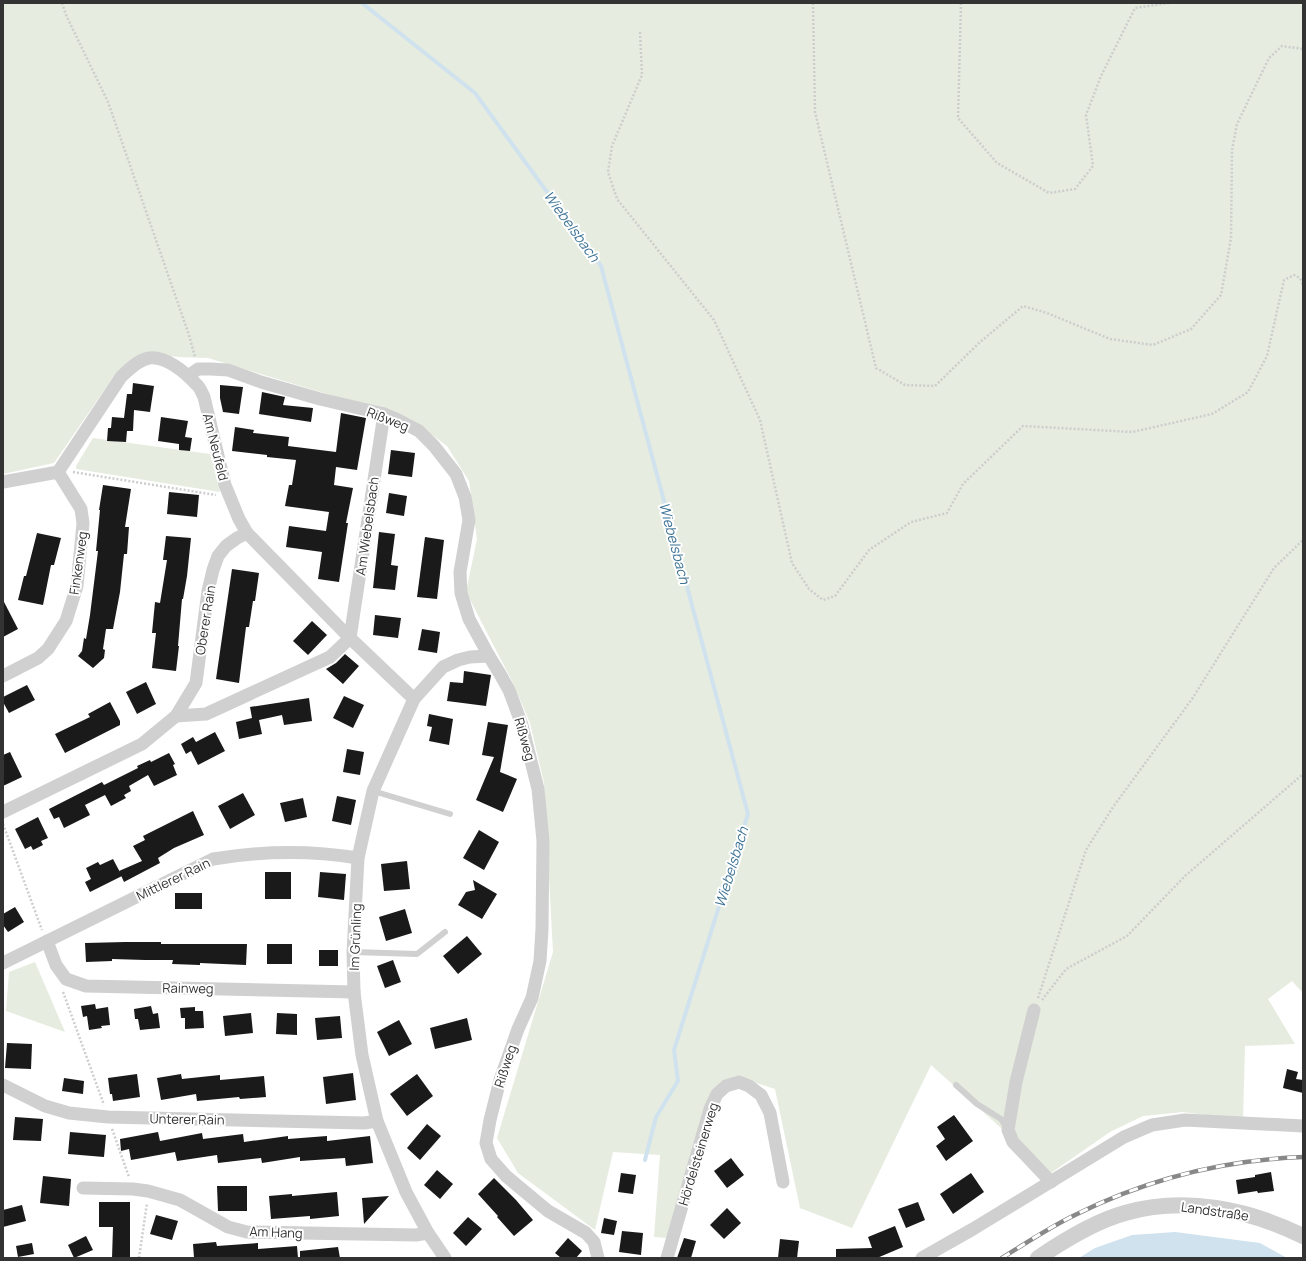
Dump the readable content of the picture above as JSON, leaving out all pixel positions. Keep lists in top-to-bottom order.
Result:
{
  "streets": {
    "street": [
      "Rißweg",
      "Am Neufeld",
      "Am Wiebelsbach",
      "Finkenweg",
      "Oberer Rain",
      "Mittlerer Rain",
      "Im Grünling",
      "Rainweg",
      "Unterer Rain",
      "Hördelsteinerweg",
      "Landstraße",
      "Am Hang"
    ]
  },
  "crossings": [
    ["Rißweg", "Am Neufeld"],
    ["Rißweg", "Am Wiebelsbach"],
    ["Rißweg", "Im Grünling"],
    ["Am Neufeld", "Am Wiebelsbach"],
    ["Am Neufeld", "Finkenweg"],
    ["Am Neufeld", "Oberer Rain"],
    ["Am Neufeld", "Im Grünling"],
    ["Mittlerer Rain", "Im Grünling"],
    ["Mittlerer Rain", "Rainweg"],
    ["Im Grünling", "Rainweg"],
    ["Im Grünling", "Unterer Rain"],
    ["Im Grünling", "Am Hang"]
  ],
  "water": ["Wiebelsbach"]
}
